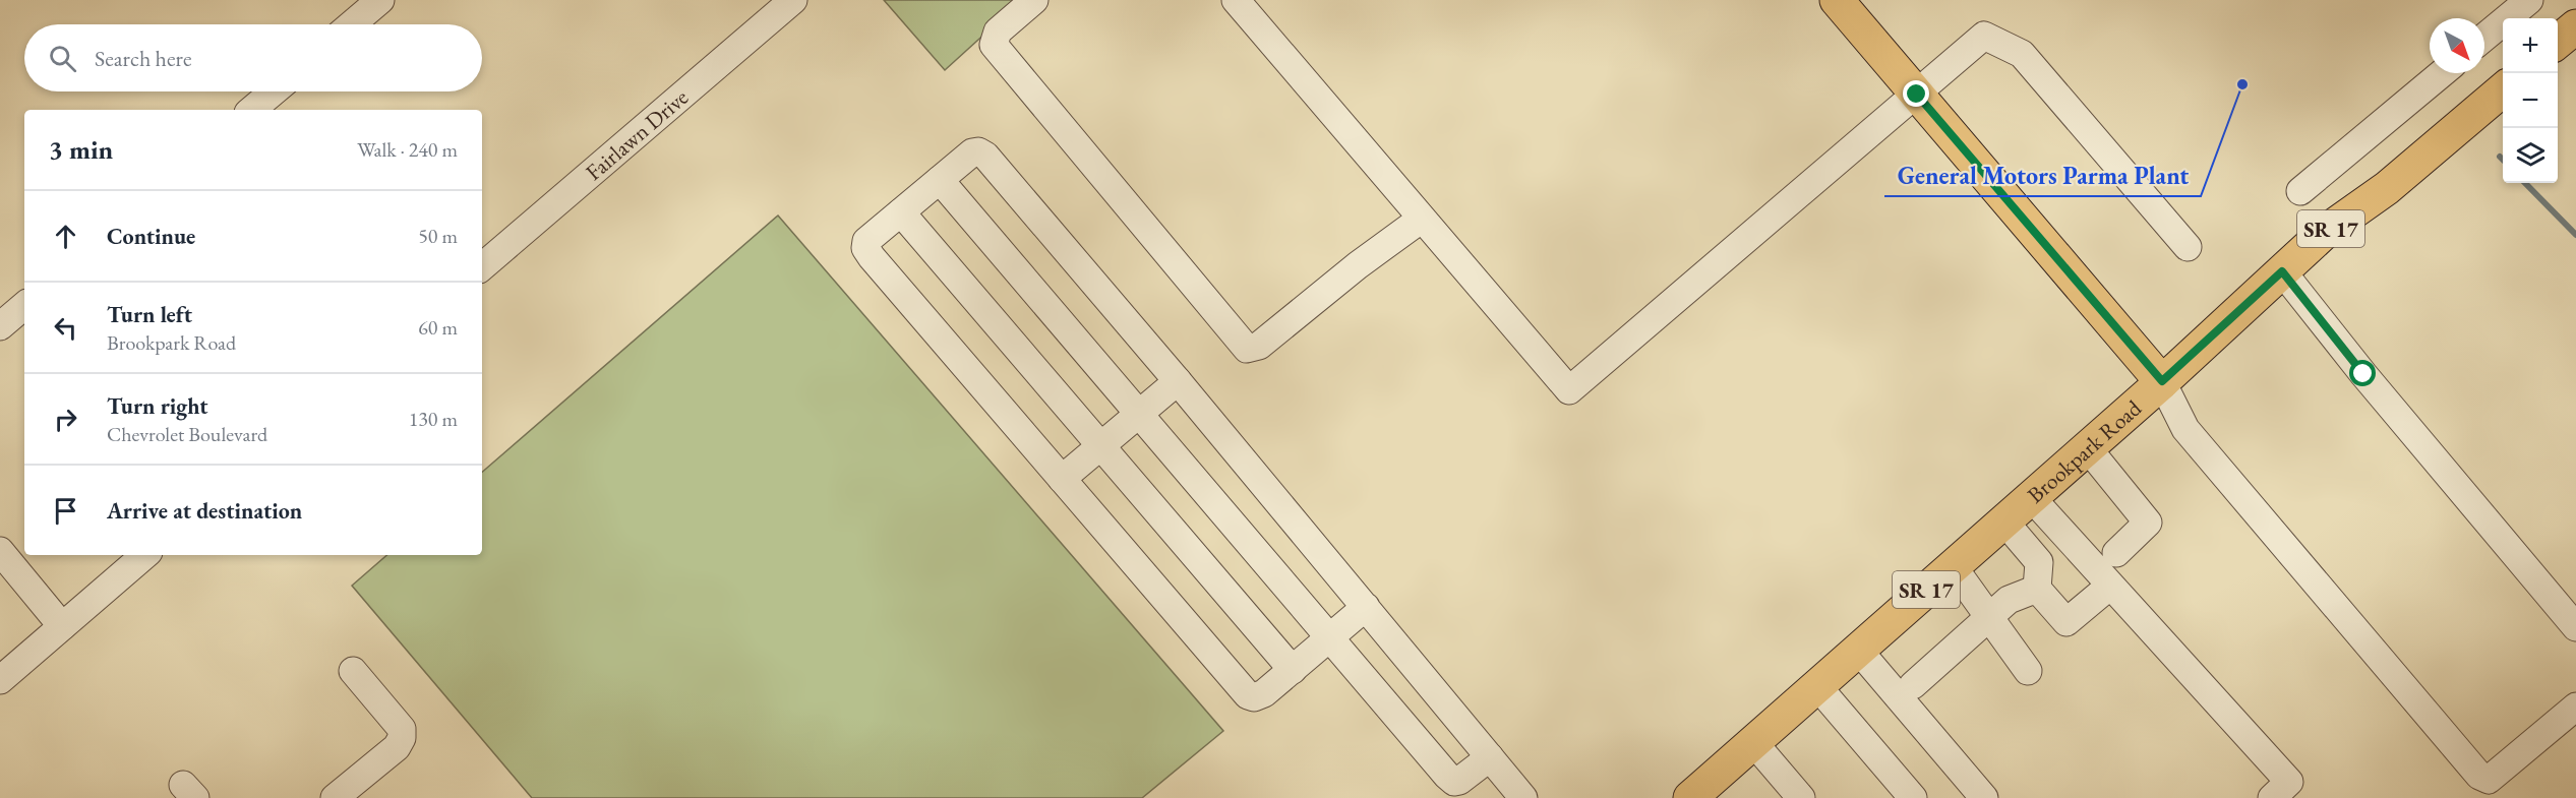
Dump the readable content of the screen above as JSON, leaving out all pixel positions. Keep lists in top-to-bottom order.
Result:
{
  "streets": {
    "main road": ["SR 17", "Brookpark Road"],
    "street": ["Fairlawn Drive"]
  },
  "places": ["General Motors Parma Plant"],
  "north": "bottom right",
  "page": {
    "map_buttons": ["+", "−"],
    "search": "Search here",
    "heading": ["3 min", "Walk · 240 m"],
    "list": [
      ["Continue", "50 m"],
      ["Turn left", "Brookpark Road", "60 m"],
      ["Turn right", "Chevrolet Boulevard", "130 m"],
      "Arrive at destination"
    ]
  }
}
